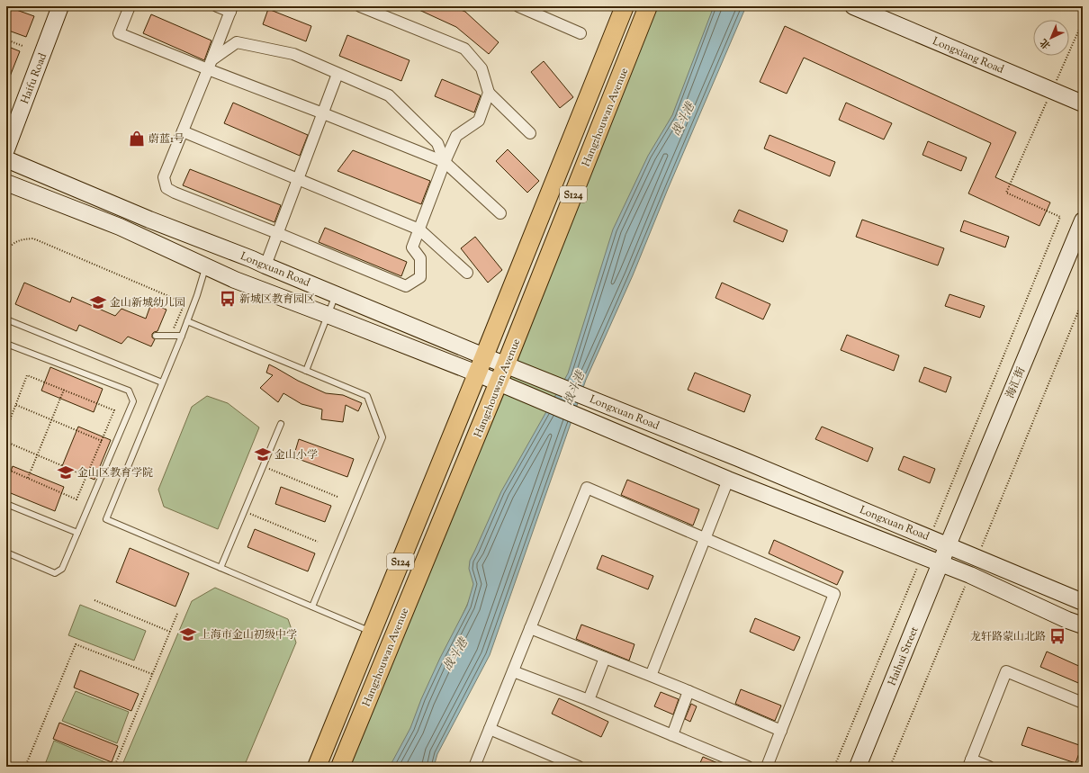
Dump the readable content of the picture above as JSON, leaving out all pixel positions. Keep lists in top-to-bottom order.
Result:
{
  "streets": {
    "main road": ["Hangzhouwan Avenue", "S124"],
    "street": [
      "Longxiang Road",
      "Haifu Road",
      "Longxuan Road",
      "海汇街",
      "Haihui Street"
    ]
  },
  "crossings": [
    ["Hangzhouwan Avenue", "Longxuan Road"],
    ["Longxuan Road", "海汇街"],
    ["Longxuan Road", "Haihui Street"],
    ["海汇街", "Haihui Street"]
  ],
  "water": ["战斗港"],
  "places": {
    "shop": ["蔚蓝1号"],
    "bus stop": ["新城区教育园区", "龙轩路蒙山北路"],
    "school or university": [
      "金山新城幼儿园",
      "金山小学",
      "金山区教育学院",
      "上海市金山初级中学"
    ]
  },
  "north": "bottom left"
}
